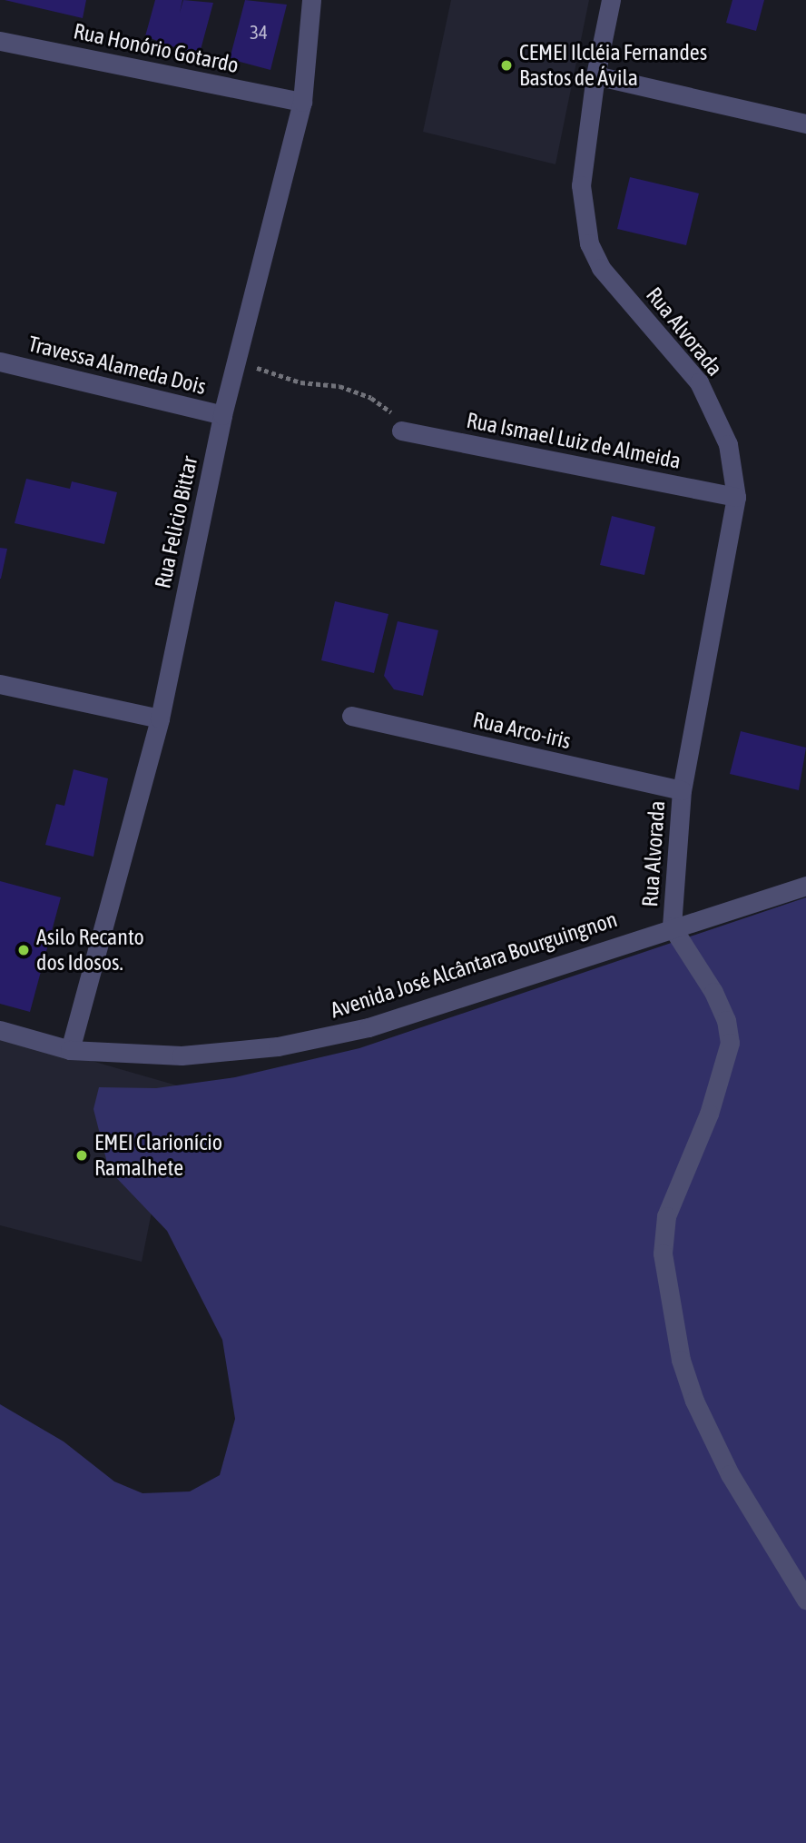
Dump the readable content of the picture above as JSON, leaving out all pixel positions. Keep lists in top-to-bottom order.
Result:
{
  "streets": {
    "street": [
      "Rua Honório Gotardo",
      "Rua Alvorada",
      "Travessa Alameda Dois",
      "Rua Ismael Luiz de Almeida",
      "Rua Felicio Bittar",
      "Rua Arco-iris",
      "Avenida José Alcântara Bourguingnon"
    ]
  },
  "crossings": [
    ["Rua Honório Gotardo", "Rua Felicio Bittar"],
    ["Rua Alvorada", "Rua Ismael Luiz de Almeida"],
    ["Rua Alvorada", "Rua Arco-iris"],
    ["Rua Alvorada", "Avenida José Alcântara Bourguingnon"],
    ["Travessa Alameda Dois", "Rua Felicio Bittar"],
    ["Rua Felicio Bittar", "Avenida José Alcântara Bourguingnon"]
  ],
  "places": ["CEMEI Ilcléia Fernandes Bastos de Ávila", "Asilo Recanto dos Idosos.", "EMEI Clarionício Ramalhete"],
  "house_numbers": ["34"]
}
